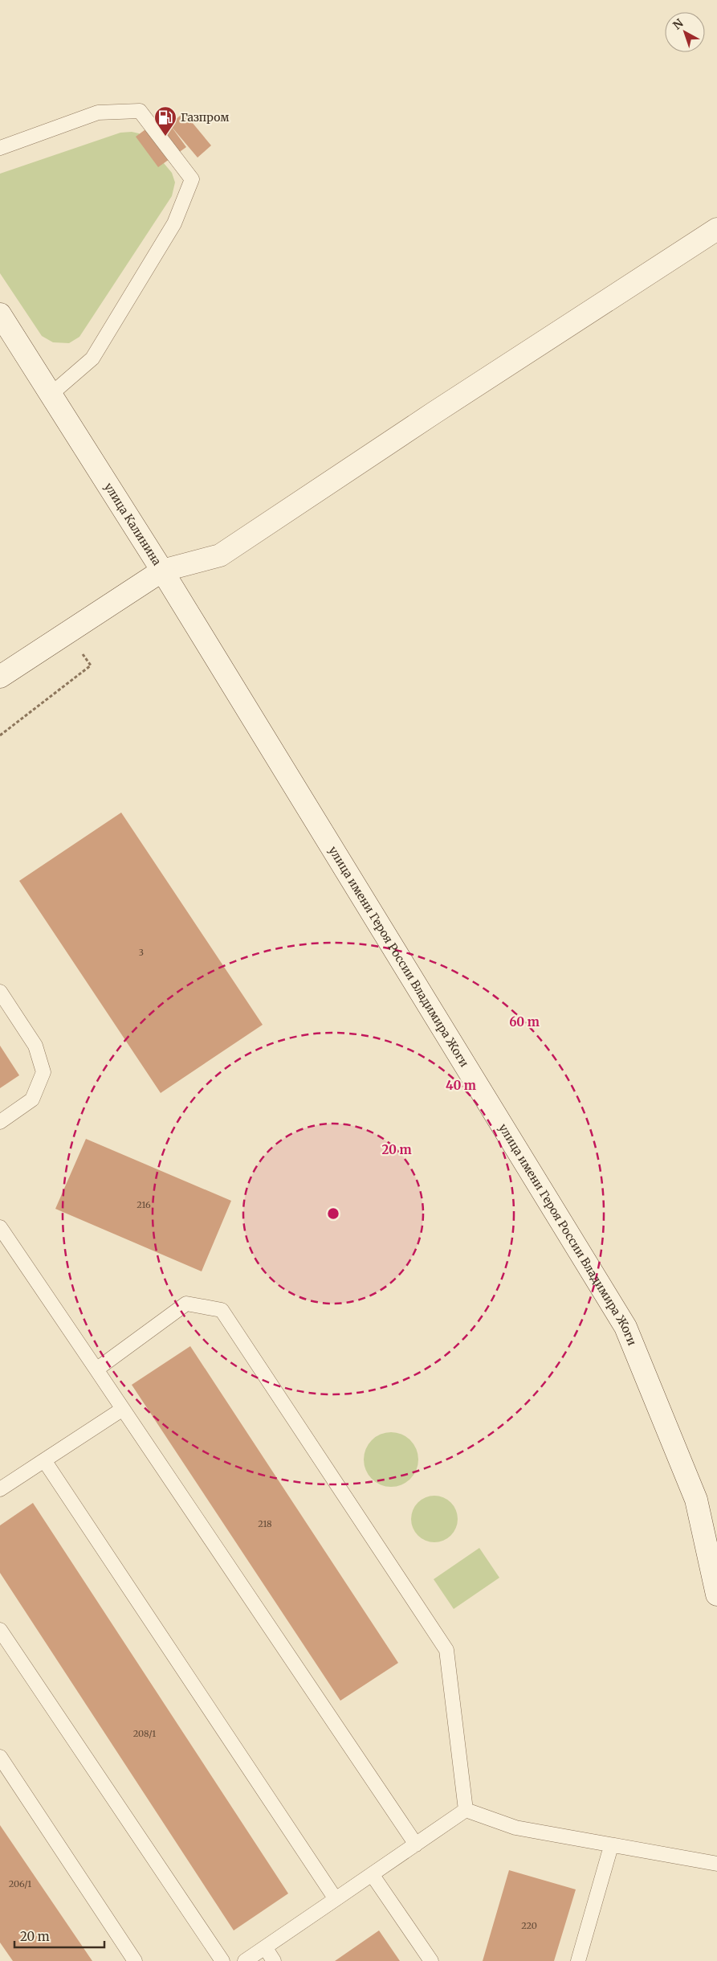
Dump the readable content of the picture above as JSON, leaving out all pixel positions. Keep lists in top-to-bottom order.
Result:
{
  "streets": {
    "main road": ["улица Калинина", "улица имени Героя России Владимира Жоги"]
  },
  "crossings": [
    ["улица Калинина", "улица имени Героя России Владимира Жоги"]
  ],
  "places": {
    "fuel station": ["Газпром"]
  },
  "house_numbers": [
    "3",
    "216",
    "218",
    "208/1",
    "206/1",
    "220"
  ],
  "scale_bar": "20 m",
  "north": "top left",
  "rings": ["60 m", "40 m", "20 m"]
}
